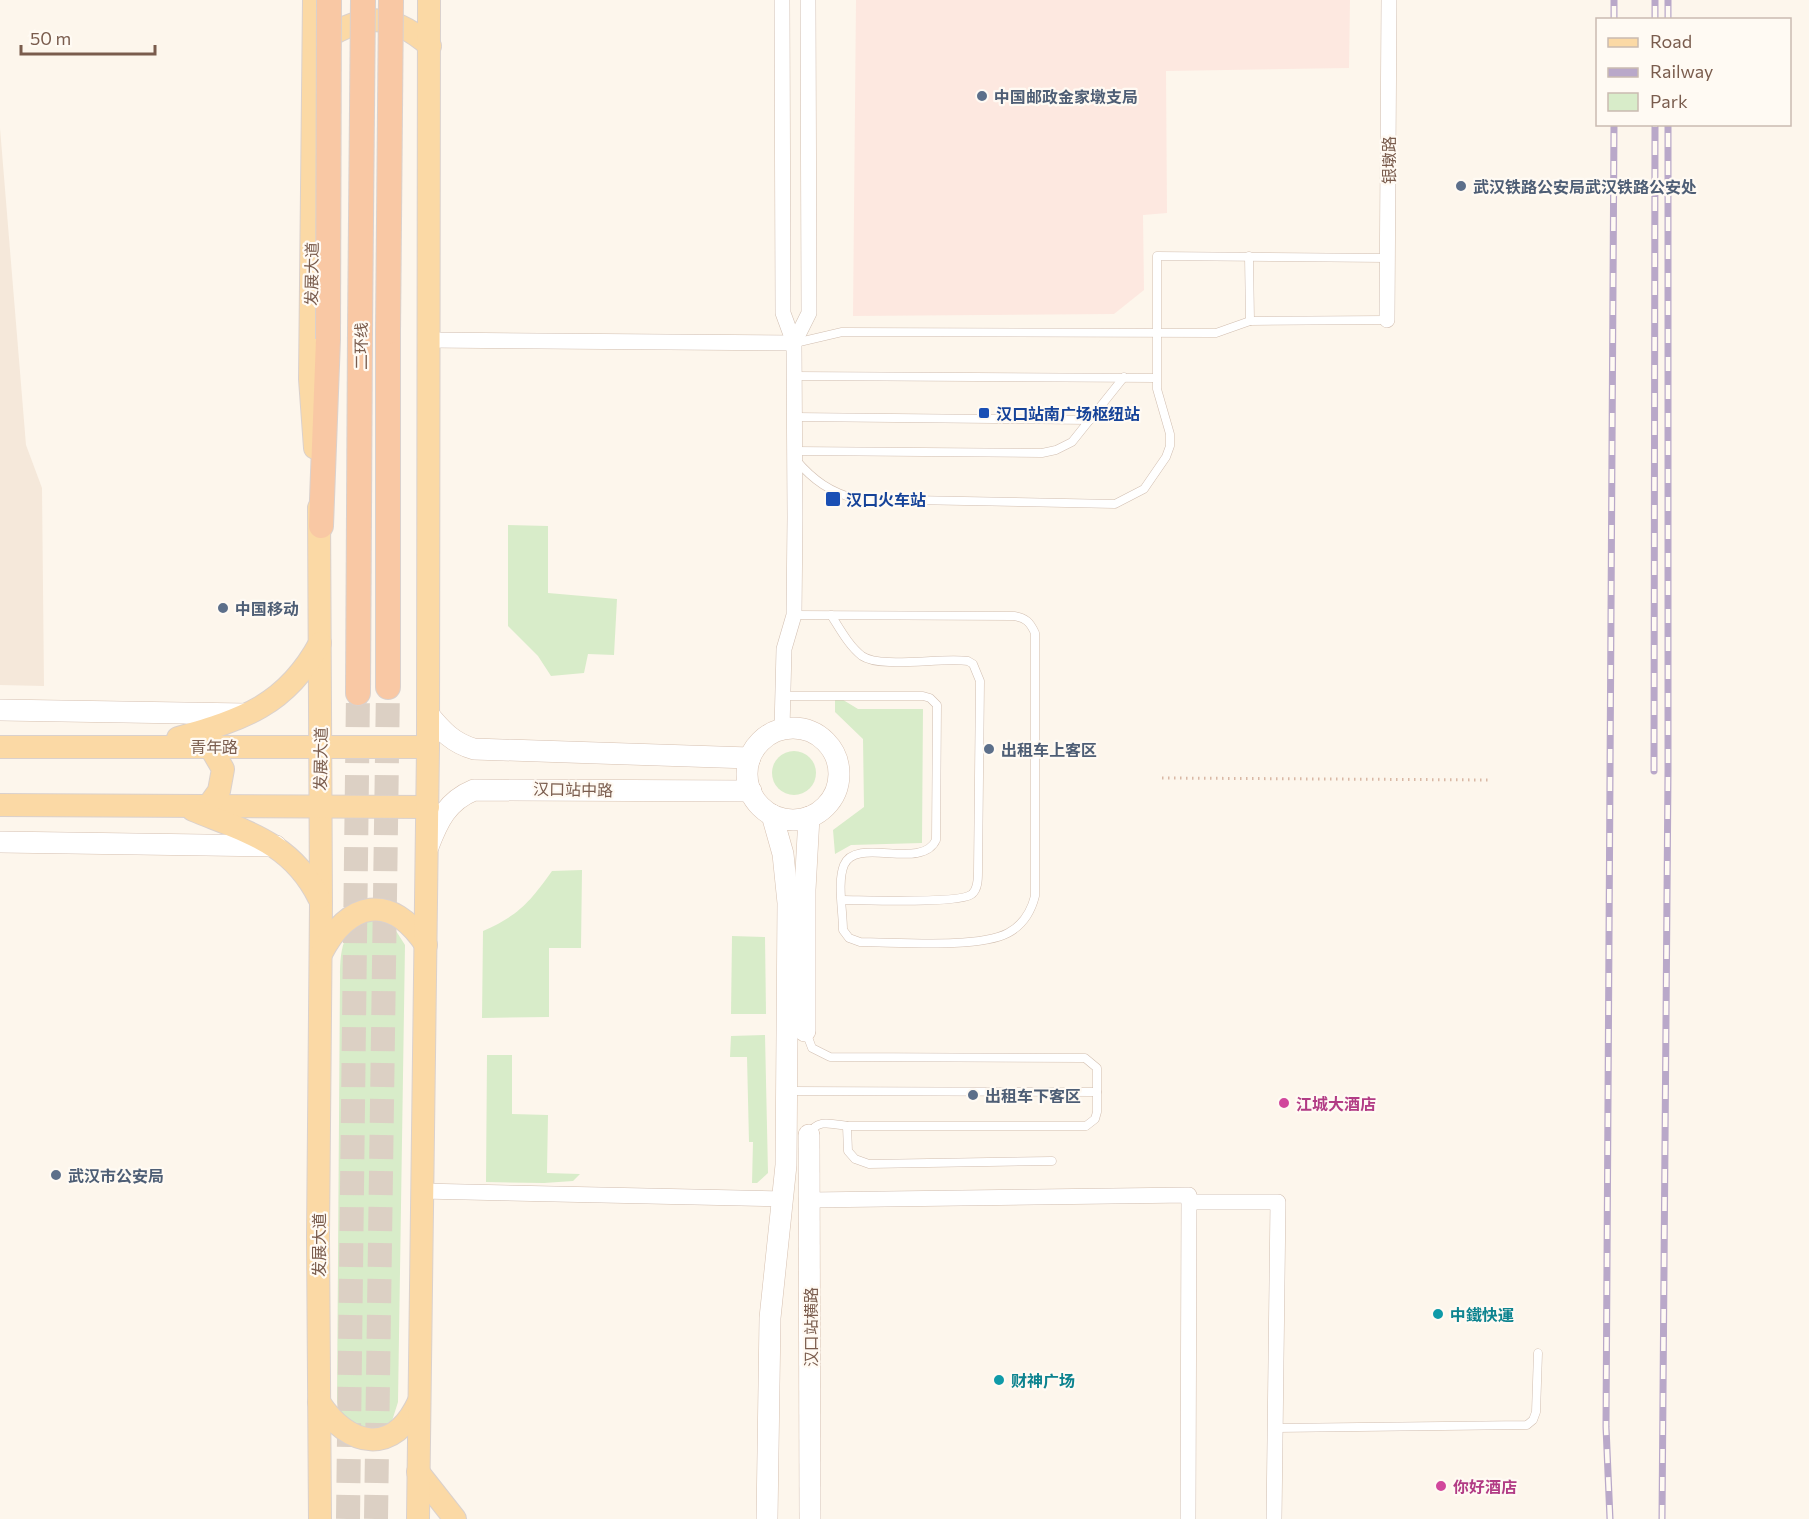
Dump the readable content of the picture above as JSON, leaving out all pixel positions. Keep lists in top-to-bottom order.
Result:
{
  "streets": {
    "highway": ["二环线"],
    "main road": [
      "发展大道",
      "青年路",
      "汉口站中路",
      "汉口站横路"
    ],
    "street": ["银墩路"]
  },
  "crossings": [
    ["发展大道", "青年路"]
  ],
  "places": {
    "other": [
      "中国邮政金家墩支局",
      "武汉铁路公安局武汉铁路公安处",
      "中国移动",
      "出租车上客区",
      "出租车下客区",
      "江城大酒店",
      "武汉市公安局",
      "中鐵快運",
      "财神广场",
      "你好酒店"
    ],
    "transit": ["汉口站南广场枢纽站", "汉口火车站"]
  },
  "legend": ["Road", "Railway", "Park"],
  "scale_bar": "50 m"
}
